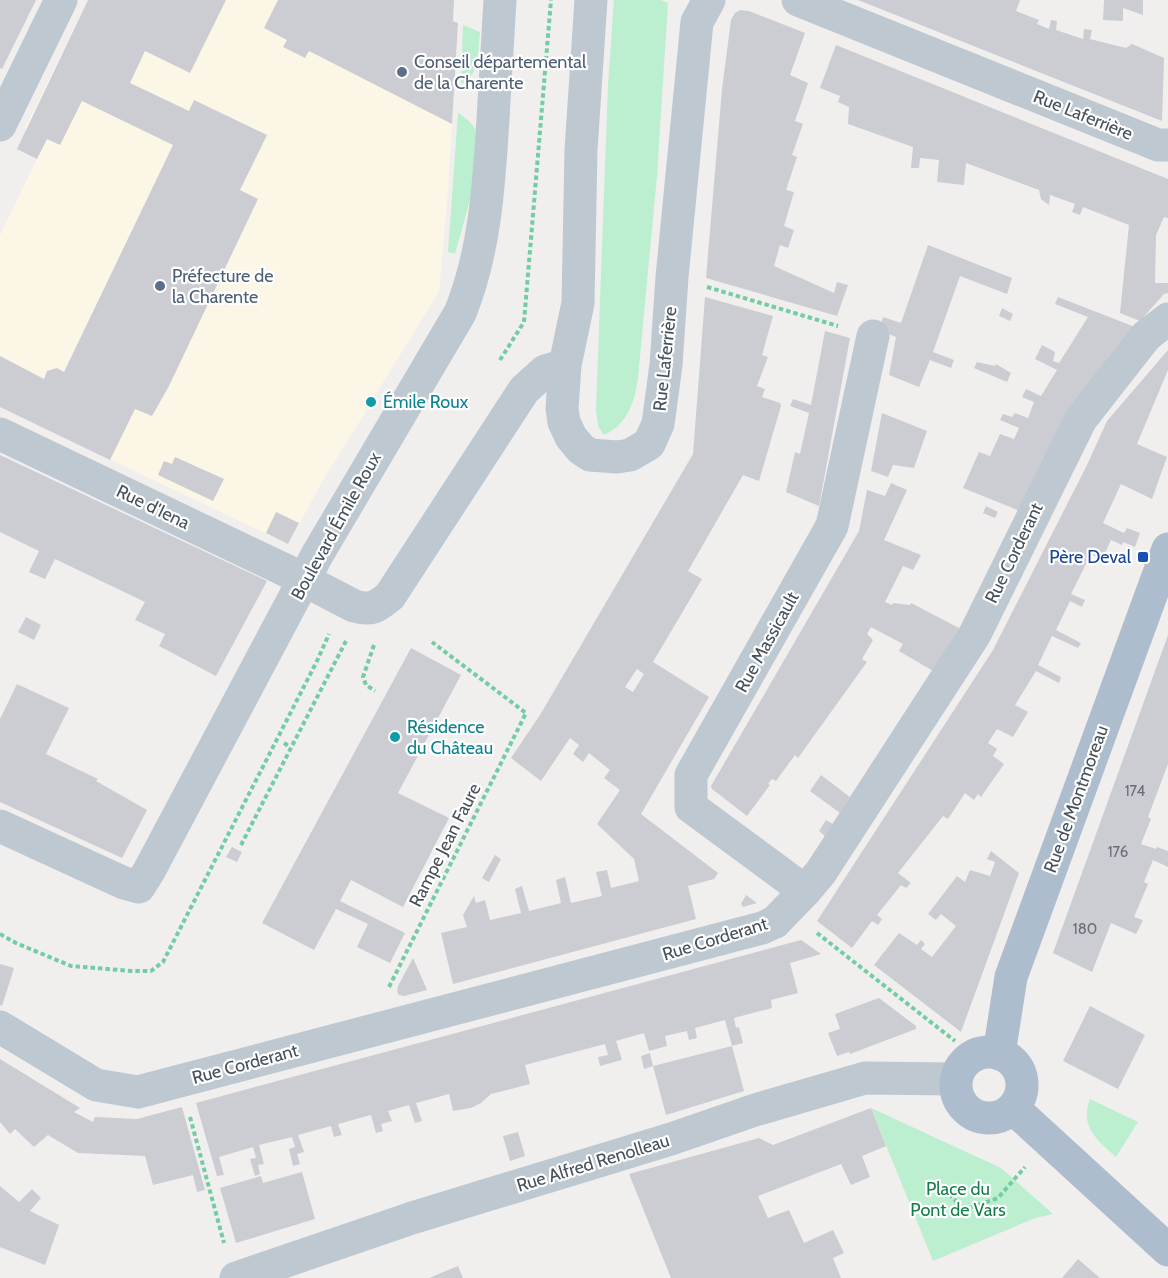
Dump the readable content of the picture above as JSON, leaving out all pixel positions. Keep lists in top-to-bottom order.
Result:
{
  "streets": {
    "main road": ["Rue de Montmoreau"],
    "street": [
      "Rue Laferrière",
      "Rue d'Iena",
      "Boulevard Émile Roux",
      "Rue Corderant",
      "Rue Massicault",
      "Rue Alfred Renolleau"
    ],
    "path": ["Rampe Jean Faure"]
  },
  "crossings": [
    ["Rue Laferrière", "Rue d'Iena"],
    ["Rue d'Iena", "Boulevard Émile Roux"],
    ["Rue Corderant", "Rue Massicault"],
    ["Rue Corderant", "Rampe Jean Faure"],
    ["Rue de Montmoreau", "Rue Alfred Renolleau"]
  ],
  "parks": ["Place du Pont de Vars"],
  "places": {
    "other": [
      "Conseil départemental de la Charente",
      "Préfecture de la Charente",
      "Émile Roux",
      "Résidence du Château"
    ],
    "transit": ["Père Deval"]
  },
  "house_numbers": ["174", "176", "180"]
}
